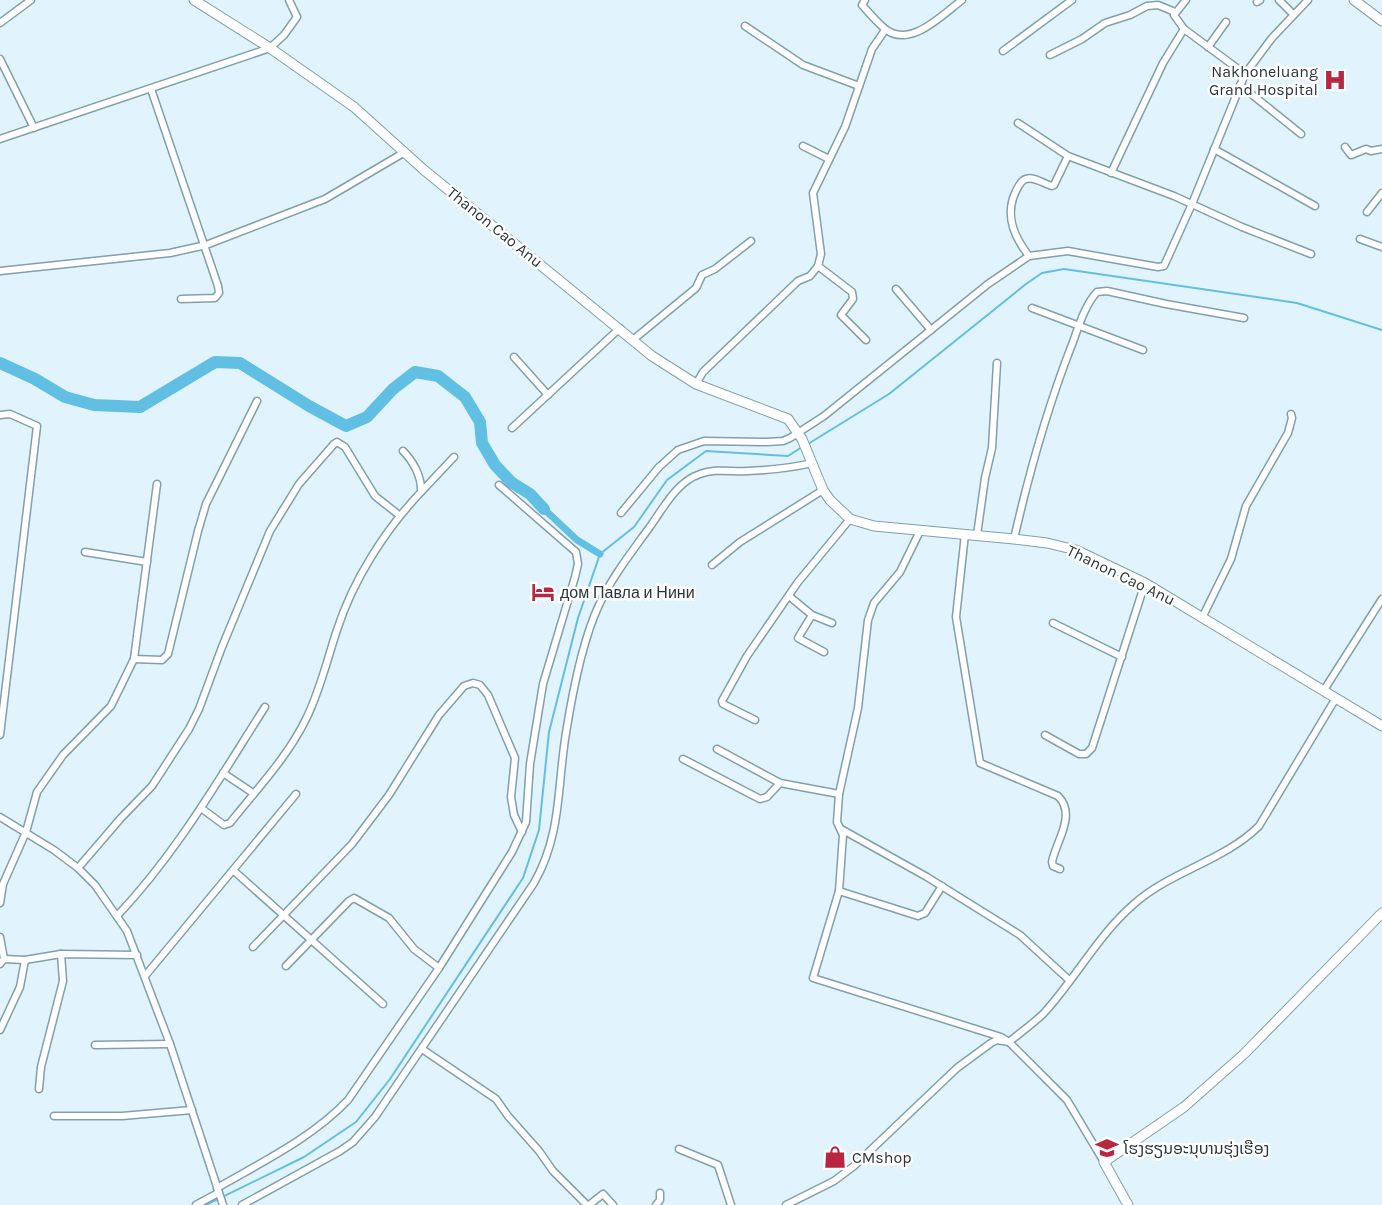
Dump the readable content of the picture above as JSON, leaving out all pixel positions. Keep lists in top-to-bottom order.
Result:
{
  "streets": {
    "street": ["Thanon Cao Anu"]
  },
  "places": {
    "hospital": ["Nakhoneluang Grand Hospital"],
    "hotel": ["дом Павла и Нини"],
    "school or university": ["ໂຮງຮຽນອະນຸບານຮຸ່ງເຮືອງ"],
    "shop": ["CMshop"]
  }
}
